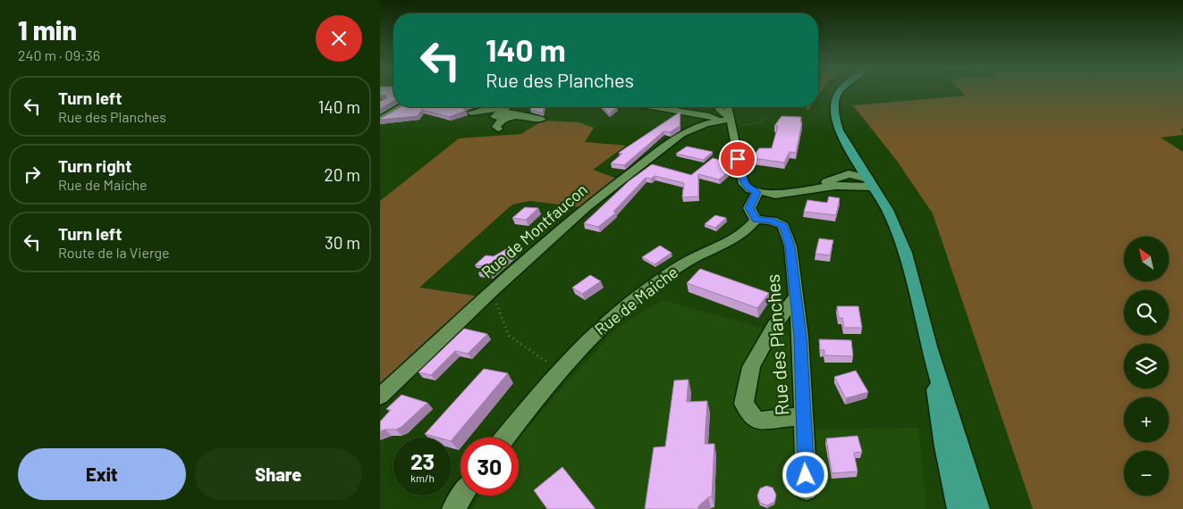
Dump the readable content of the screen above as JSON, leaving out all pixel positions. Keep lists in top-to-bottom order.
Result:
{
  "streets": {
    "street": ["Rue de Montfaucon", "Rue de Maiche", "Rue des Planches"]
  },
  "crossings": [
    ["Rue de Maiche", "Rue des Planches"]
  ],
  "north": "top left",
  "page": {
    "heading": ["1 min", "240 m · 09:36"],
    "turn": ["140 m", "Rue des Planches"],
    "list": [
      {
        "name": "Turn left",
        "note": "Rue des Planches",
        "value": "140 m"
      },
      {
        "name": "Turn right",
        "note": "Rue de Maiche",
        "value": "20 m"
      },
      {
        "name": "Turn left",
        "note": "Route de la Vierge",
        "value": "30 m"
      }
    ],
    "map_buttons": ["+", "−"],
    "speed": "23 km/h",
    "limit": "30",
    "buttons": ["Exit", "Share"]
  }
}
